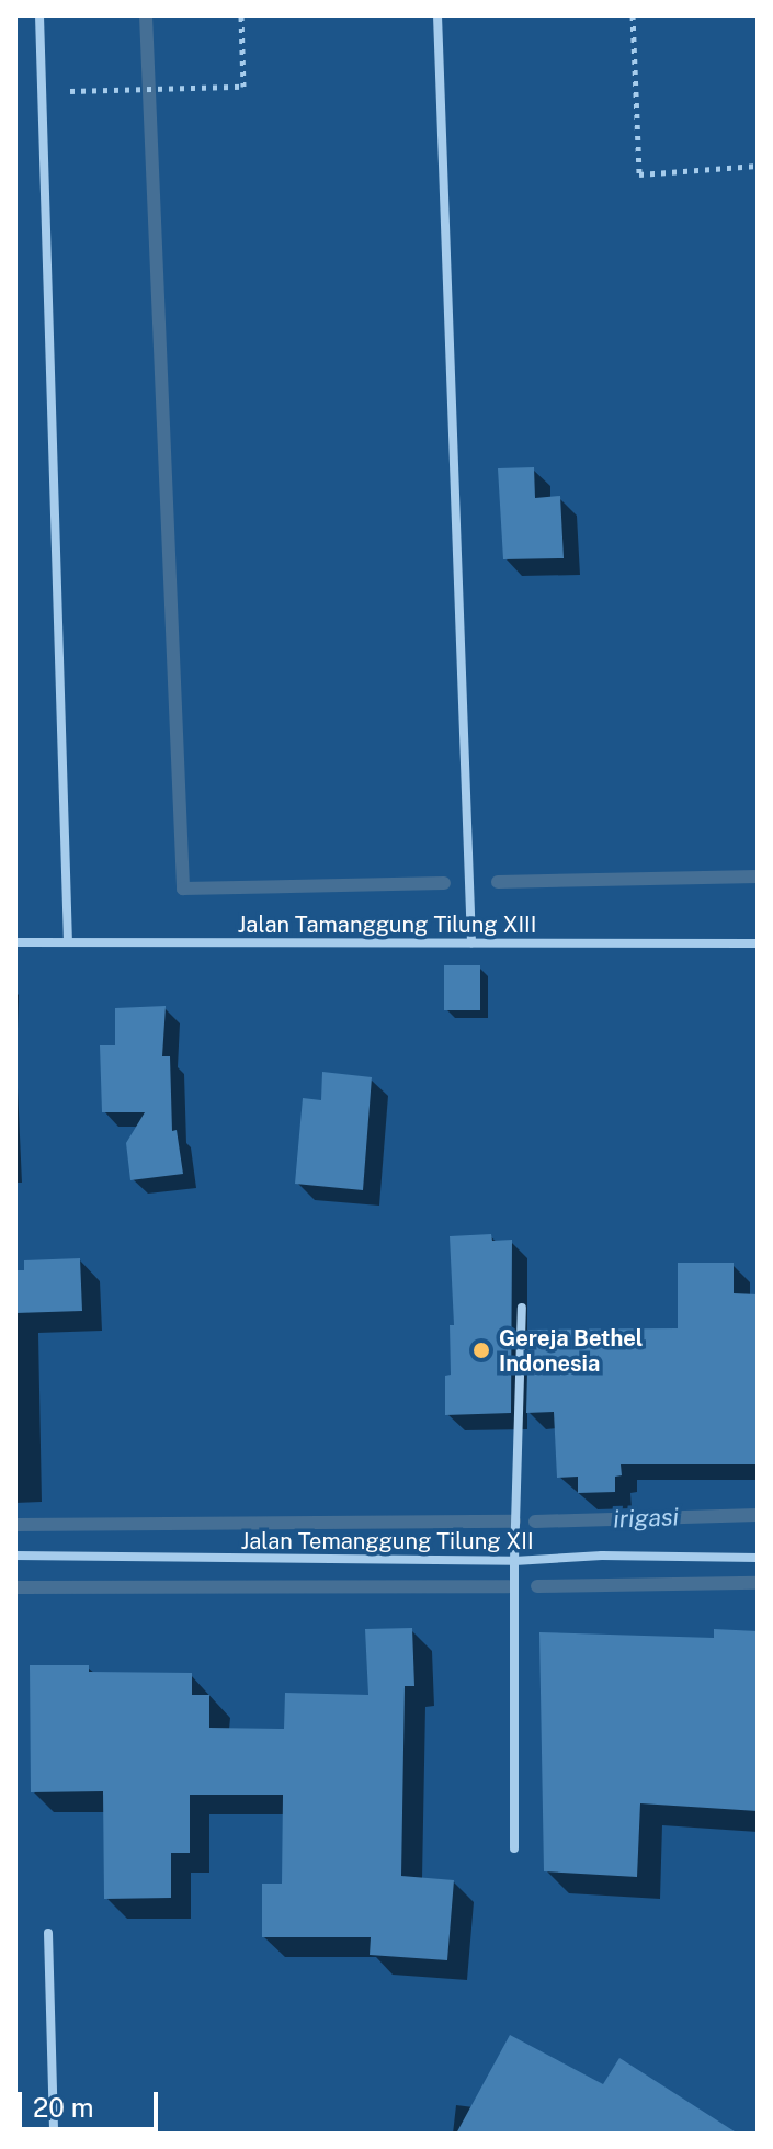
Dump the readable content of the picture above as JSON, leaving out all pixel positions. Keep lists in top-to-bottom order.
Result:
{
  "streets": {
    "street": ["Jalan Tamanggung Tilung XIII", "Jalan Temanggung Tilung XII"]
  },
  "water": ["irigasi"],
  "places": ["Gereja Bethel Indonesia"],
  "scale_bar": "20 m"
}
